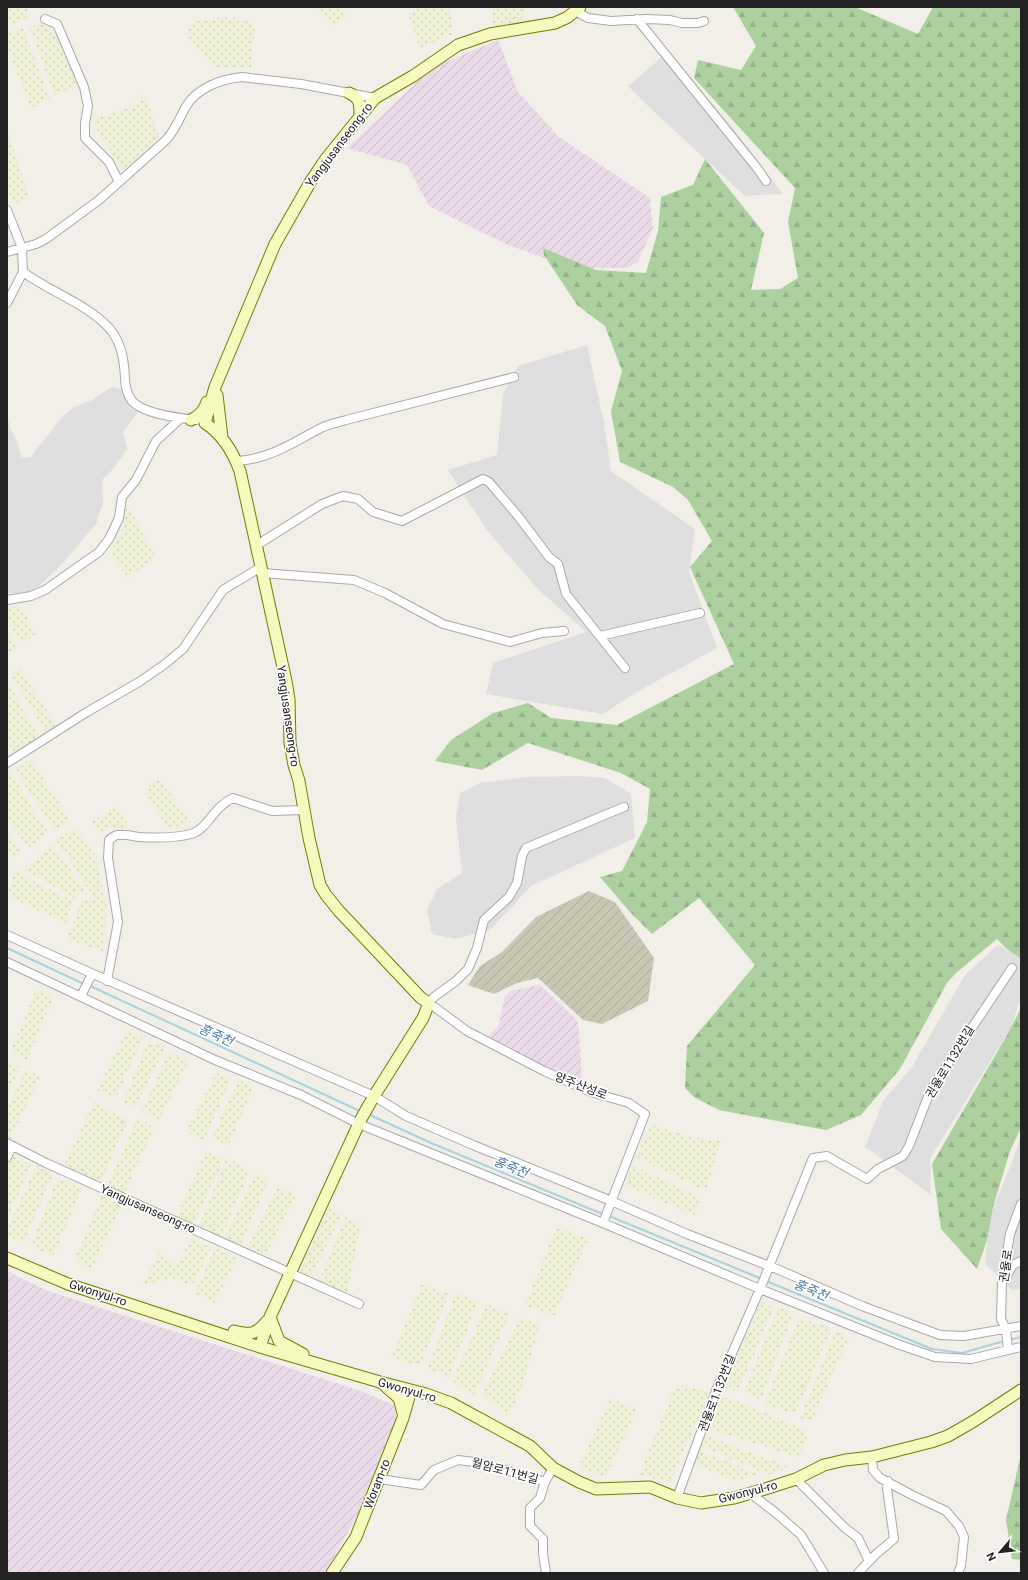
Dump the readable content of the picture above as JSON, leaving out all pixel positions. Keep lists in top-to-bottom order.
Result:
{
  "streets": {
    "street": [
      "Yangjusanseong-ro",
      "권율로1132번길",
      "권율로",
      "Gwonyul-ro",
      "월암로11번길",
      "Woram-ro"
    ]
  },
  "crossings": [
    ["권율로1132번길", "Gwonyul-ro"],
    ["Gwonyul-ro", "월암로11번길"],
    ["Gwonyul-ro", "Woram-ro"],
    ["월암로11번길", "Woram-ro"]
  ],
  "water": ["홍죽천"],
  "north": "bottom left"
}
